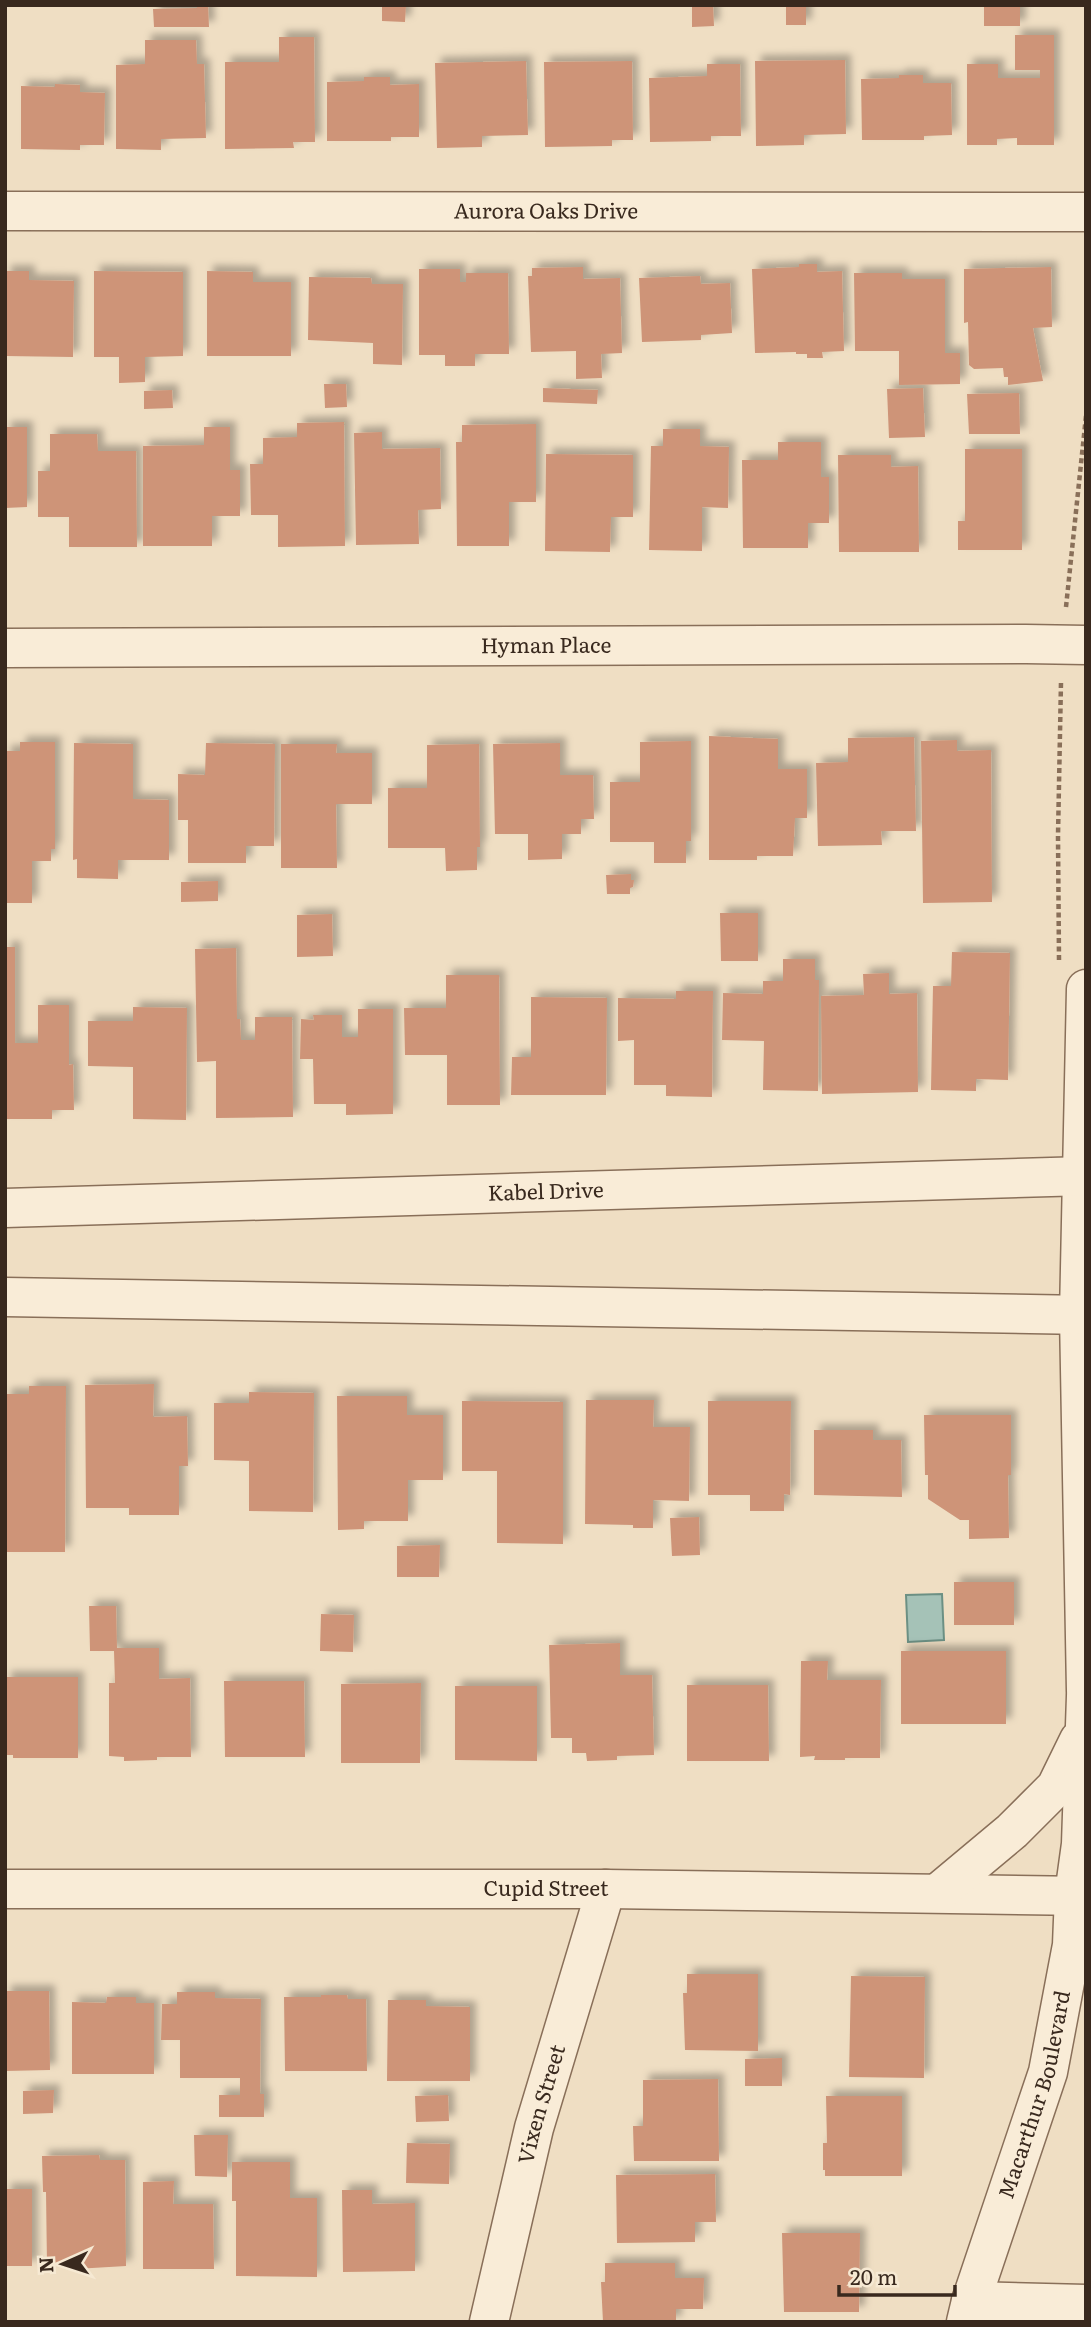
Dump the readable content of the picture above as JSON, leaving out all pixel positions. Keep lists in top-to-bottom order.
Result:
{
  "streets": {
    "street": [
      "Aurora Oaks Drive",
      "Hyman Place",
      "Kabel Drive",
      "Cupid Street",
      "Macarthur Boulevard",
      "Vixen Street"
    ]
  },
  "crossings": [
    ["Kabel Drive", "Macarthur Boulevard"],
    ["Cupid Street", "Macarthur Boulevard"],
    ["Cupid Street", "Vixen Street"]
  ],
  "scale_bar": "20 m",
  "north": "left"
}
